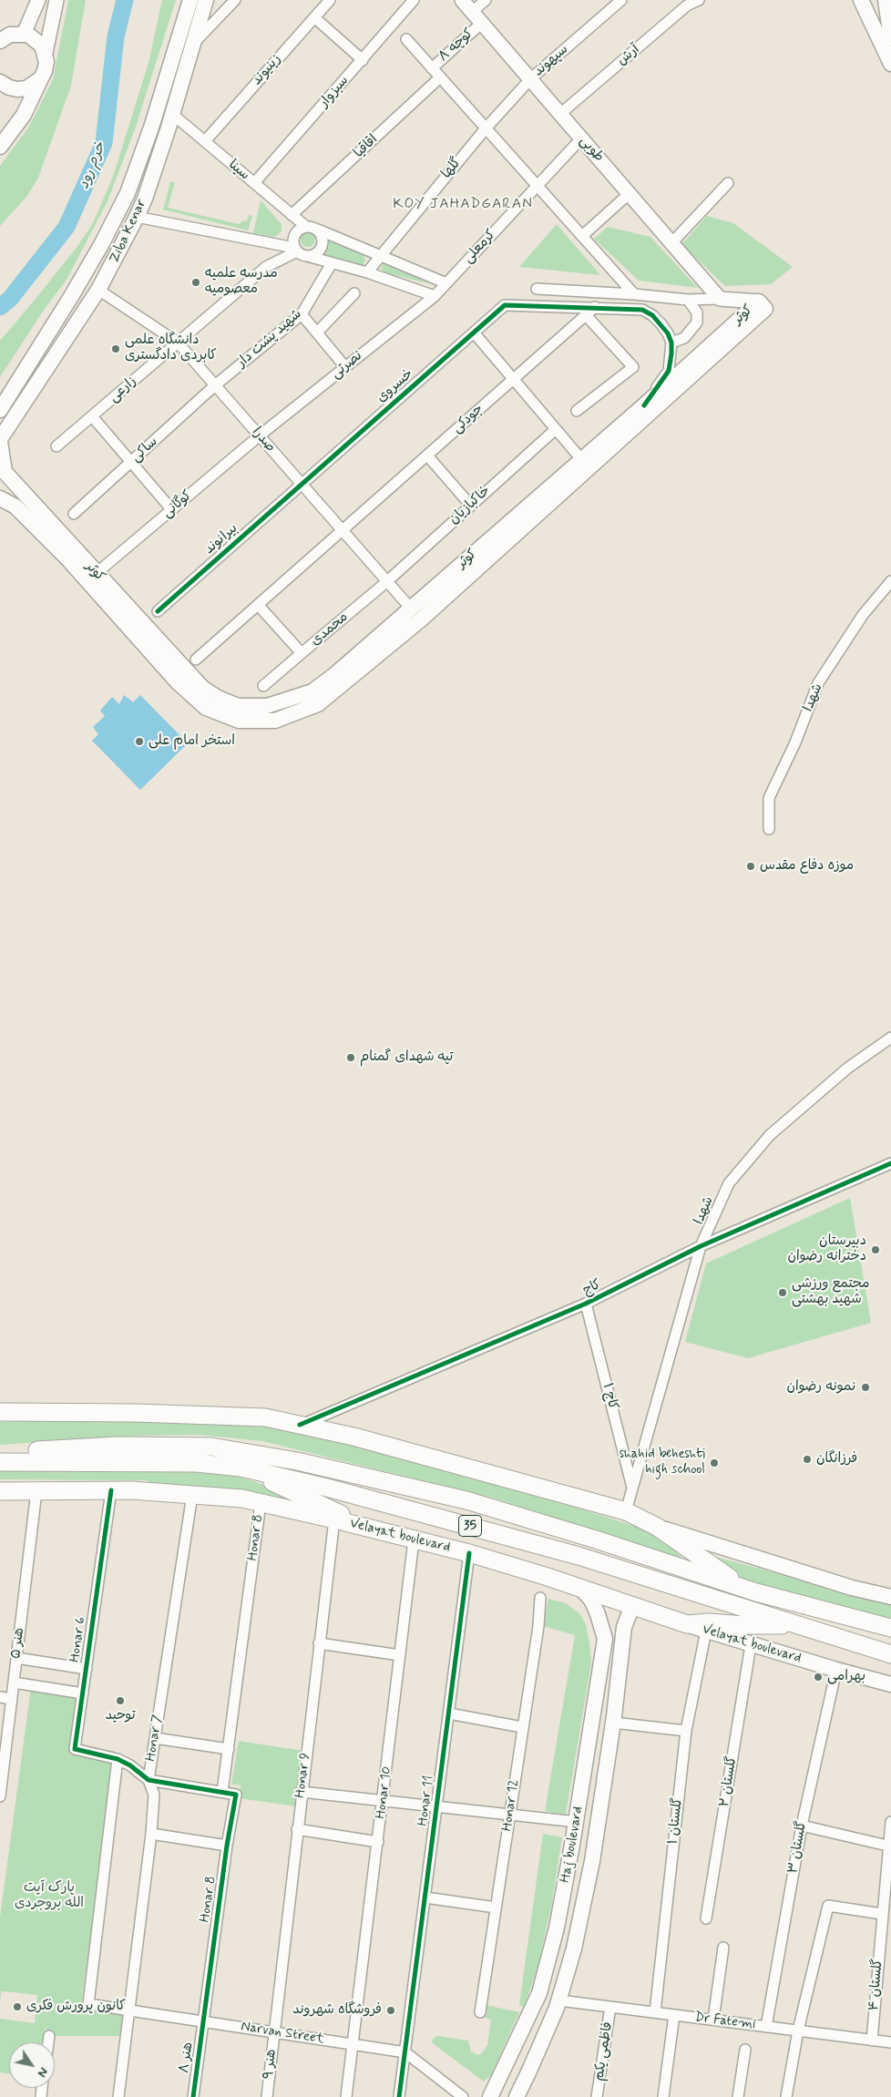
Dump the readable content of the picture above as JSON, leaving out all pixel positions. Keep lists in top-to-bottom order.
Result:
{
  "streets": {
    "main road": [
      "Ziba Kenar",
      "کوثر",
      "35",
      "Velayat boulevard",
      "Haj boulevard"
    ],
    "street": [
      "کوچه ۸",
      "آرش",
      "سپهوند",
      "زینیوند",
      "سبزوار",
      "اقاقیا",
      "طوبی",
      "گلها",
      "سینا",
      "کرمعلی",
      "شهید پشت دار",
      "نصرتی",
      "خسروی",
      "زارعی",
      "جودکی",
      "صدرا",
      "ساکی",
      "کوگانی",
      "خاکبازیان",
      "بیرانوند",
      "محمدی",
      "شهدا",
      "کاج",
      "کاج ۱",
      "Honar 8",
      "Honar 6",
      "هنر ۵",
      "Honar 7",
      "Honar 9",
      "گلستان ۲",
      "Honar 10",
      "Honar 11",
      "Honar 12",
      "گلستان ۱",
      "گلستان ۳",
      "گلستان ۴",
      "Dr Fatemi",
      "Narvan Street",
      "فاطمی یکم",
      "هنر ۸",
      "هنر ۹"
    ]
  },
  "crossings": [
    ["کوچه ۸", "طوبی"],
    ["آرش", "طوبی"],
    ["سپهوند", "طوبی"],
    ["سپهوند", "گلها"],
    ["زینیوند", "سینا"],
    ["سبزوار", "سینا"],
    ["اقاقیا", "سینا"],
    ["طوبی", "کرمعلی"],
    ["سینا", "Ziba Kenar"],
    ["سینا", "زارعی"],
    ["Ziba Kenar", "کوثر"],
    ["Ziba Kenar", "صدرا"],
    ["کرمعلی", "نصرتی"],
    ["کوثر", "صدرا"],
    ["کوثر", "کوگانی"],
    ["شهید پشت دار", "صدرا"],
    ["شهید پشت دار", "ساکی"],
    ["نصرتی", "صدرا"],
    ["نصرتی", "کوگانی"],
    ["خسروی", "جودکی"],
    ["خسروی", "صدرا"],
    ["خسروی", "بیرانوند"],
    ["زارعی", "صدرا"],
    ["جودکی", "صدرا"],
    ["صدرا", "ساکی"],
    ["صدرا", "کوگانی"],
    ["صدرا", "خاکبازیان"],
    ["صدرا", "بیرانوند"],
    ["صدرا", "محمدی"],
    ["خاکبازیان", "محمدی"],
    ["شهدا", "کاج"],
    ["شهدا", "کاج ۱"],
    ["کاج", "کاج ۱"],
    ["35", "Velayat boulevard"],
    ["Velayat boulevard", "Honar 8"],
    ["Velayat boulevard", "Honar 6"],
    ["Velayat boulevard", "هنر ۵"],
    ["Velayat boulevard", "Honar 7"],
    ["Velayat boulevard", "Honar 9"],
    ["Velayat boulevard", "گلستان ۲"],
    ["Velayat boulevard", "Honar 10"],
    ["Velayat boulevard", "Honar 11"],
    ["Velayat boulevard", "گلستان ۱"],
    ["Velayat boulevard", "Haj boulevard"],
    ["Velayat boulevard", "گلستان ۳"],
    ["Honar 8", "Narvan Street"],
    ["Honar 8", "هنر ۸"],
    ["Honar 6", "Narvan Street"],
    ["Honar 7", "Narvan Street"],
    ["Honar 9", "Narvan Street"],
    ["Honar 9", "هنر ۹"],
    ["Honar 10", "Narvan Street"],
    ["Honar 11", "Narvan Street"],
    ["گلستان ۱", "Dr Fatemi"],
    ["Haj boulevard", "Dr Fatemi"],
    ["گلستان ۳", "Dr Fatemi"],
    ["گلستان ۴", "Dr Fatemi"],
    ["Dr Fatemi", "فاطمی یکم"],
    ["Narvan Street", "هنر ۸"],
    ["Narvan Street", "هنر ۹"]
  ],
  "districts": ["KOY JAHADGARAN"],
  "water": ["خرم رود"],
  "parks": ["پارک آیت الله بروجردی"],
  "places": [
    "مدرسه علمیه معصومیه",
    "دانشگاه علمی کابردی دادگستری",
    "استخر امام علی",
    "موزه دفاع مقدس",
    "تپه شهدای گمنام",
    "دبیرستان دخترانه رضوان",
    "مجتمع ورزشی شهید بهشتی",
    "نمونه رضوان",
    "فرزانگان",
    "shahid beheshti high school",
    "بهرامی",
    "توحید",
    "کانون پرورش فکری",
    "فروشگاه شهروند"
  ],
  "north": "bottom right"
}
